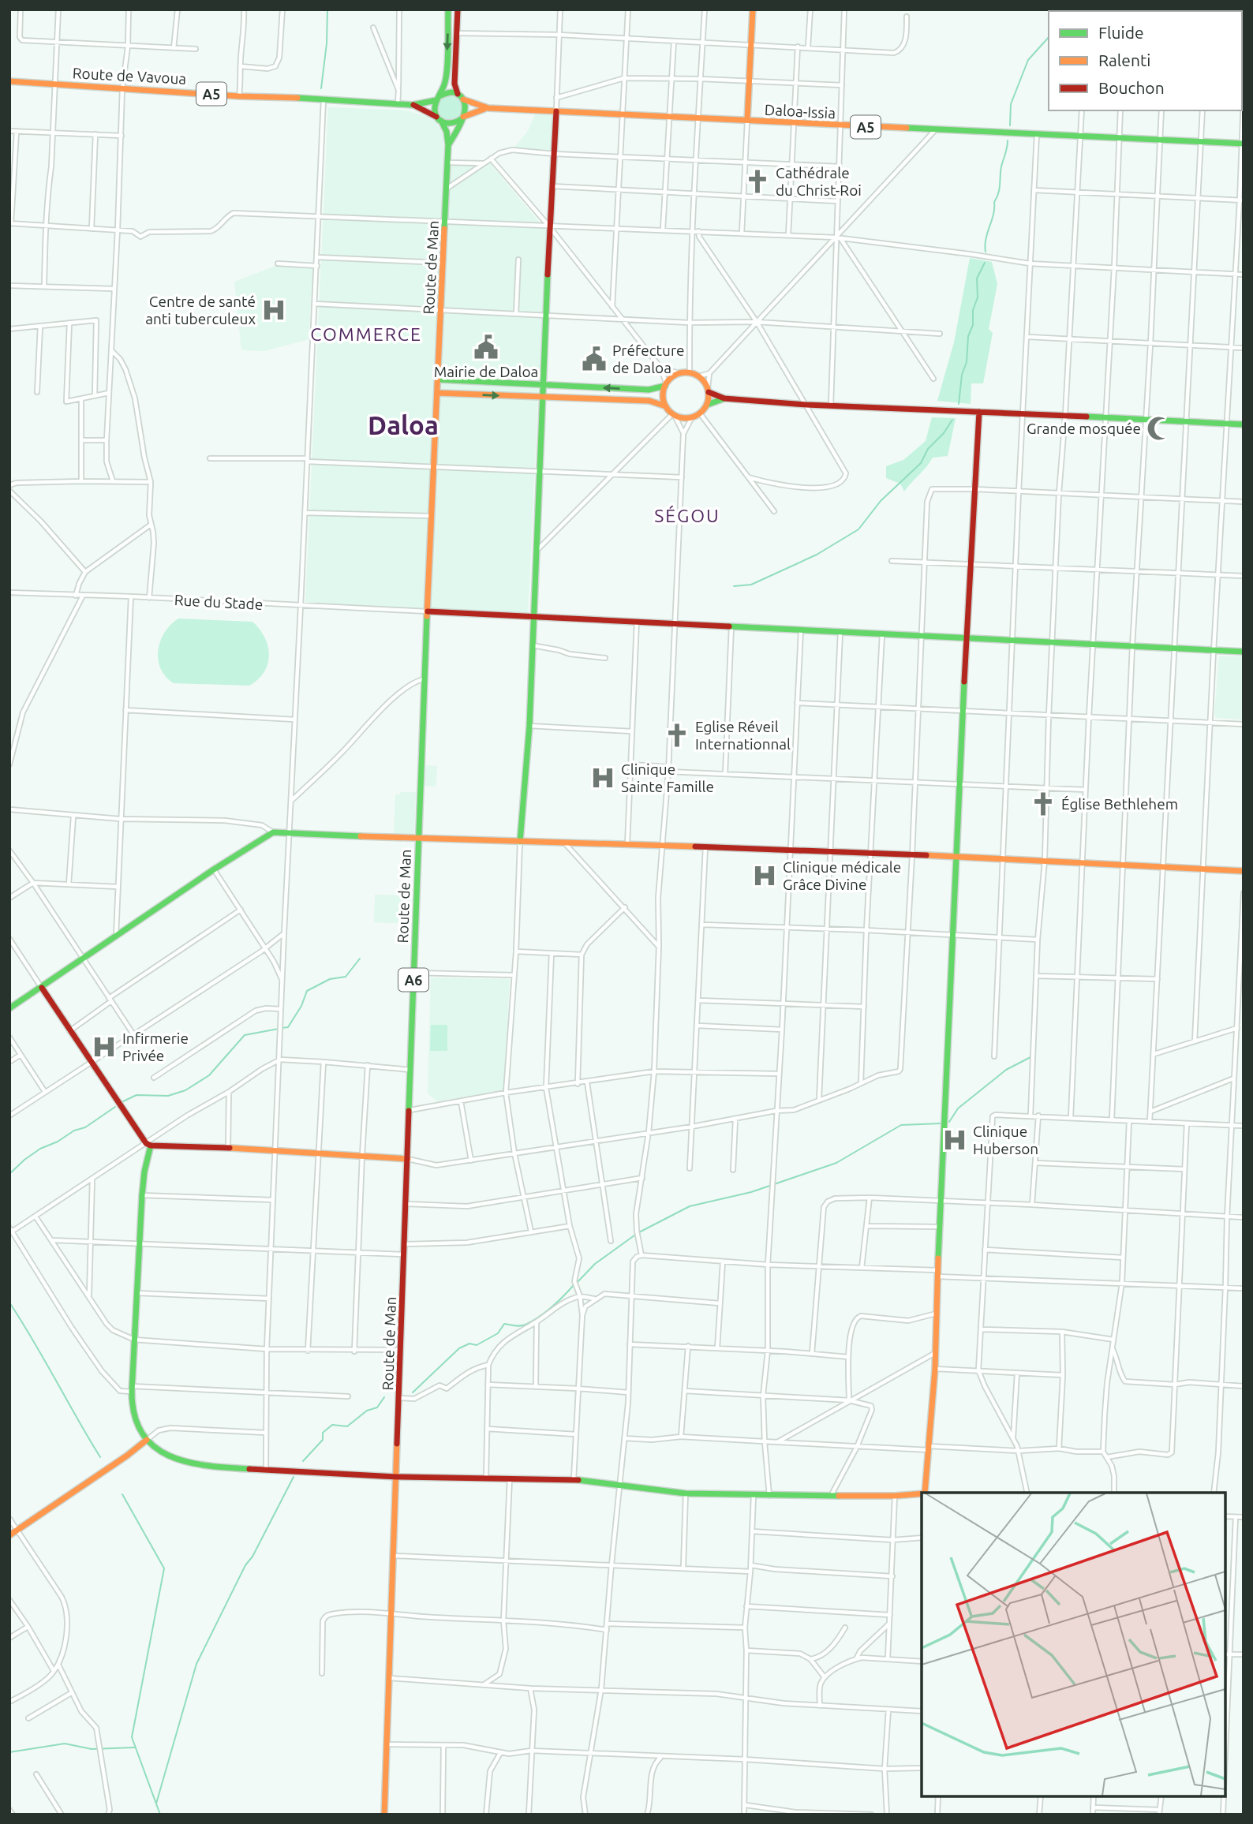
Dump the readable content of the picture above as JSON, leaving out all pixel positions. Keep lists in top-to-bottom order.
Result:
{
  "streets": {
    "main road": [
      "Route de Vavoua",
      "A5",
      "Daloa-Issia",
      "Route de Man",
      "A6"
    ],
    "street": ["Rue du Stade"]
  },
  "crossings": [
    ["Route de Vavoua", "A5"],
    ["A5", "Daloa-Issia"],
    ["A5", "A6"],
    ["Route de Man", "Rue du Stade"],
    ["Route de Man", "A6"]
  ],
  "districts": ["COMMERCE", "Daloa", "SÉGOU"],
  "places": {
    "church": ["Cathédrale du Christ-Roi", "Eglise Réveil Internationnal", "Église Bethlehem"],
    "hospital": [
      "Centre de santé anti tuberculeux",
      "Clinique Sainte Famille",
      "Clinique médicale Grâce Divine",
      "Infirmerie Privée",
      "Clinique Huberson"
    ],
    "public building": ["Mairie de Daloa", "Préfecture de Daloa"],
    "mosque": ["Grande mosquée"]
  },
  "legend": ["Fluide", "Ralenti", "Bouchon"]
}
